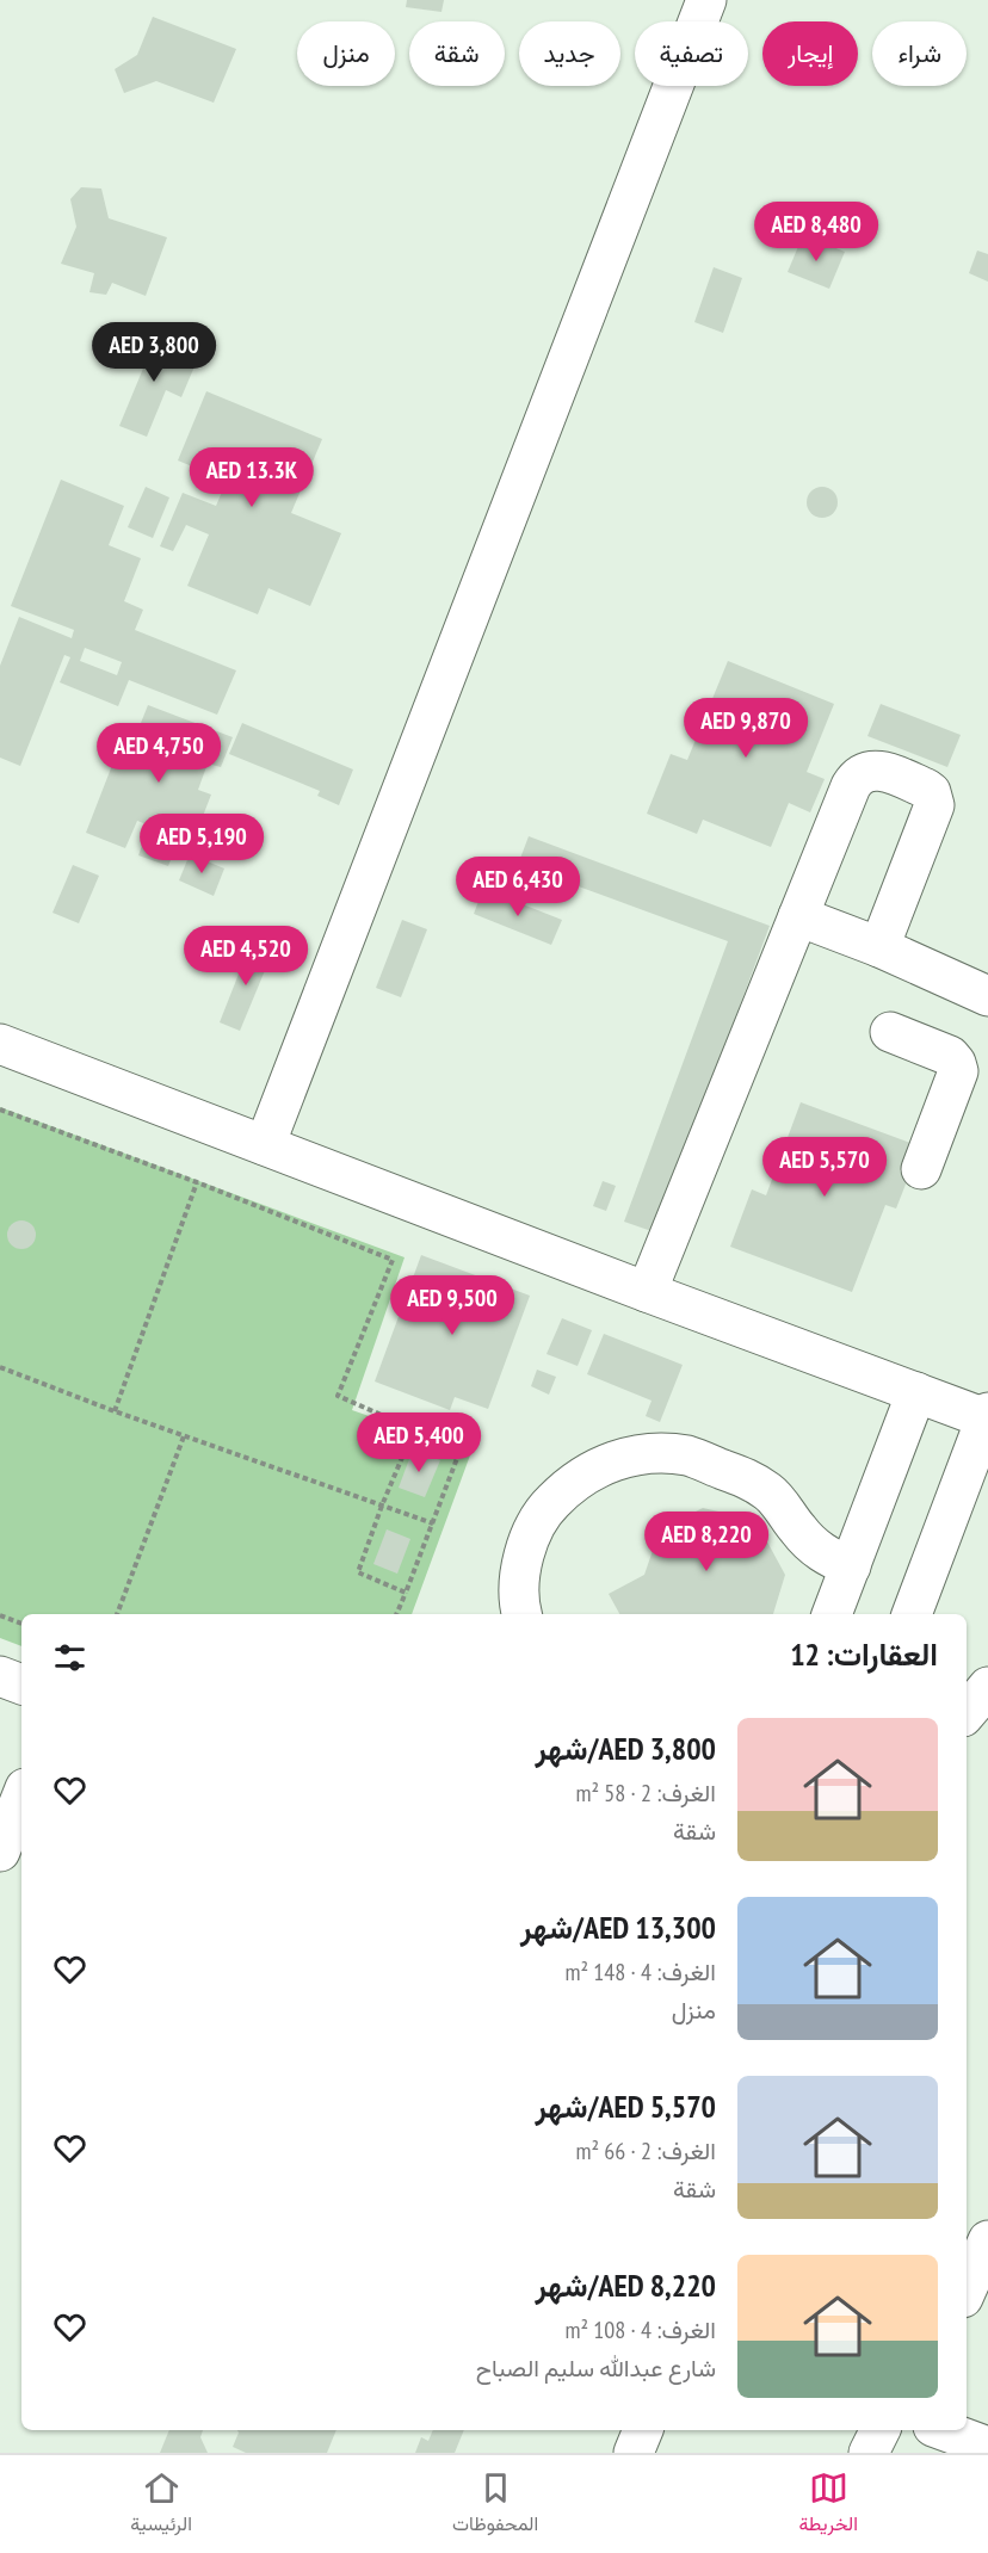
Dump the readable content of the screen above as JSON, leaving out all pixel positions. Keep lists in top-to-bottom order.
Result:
{
  "page": {
    "chip": [
      "شراء",
      "إيجار",
      "تصفية",
      "جديد",
      "شقة",
      "منزل"
    ],
    "price": [
      "AED 8,480",
      "AED 3,800",
      "AED 13.3K",
      "AED 9,870",
      "AED 4,750",
      "AED 5,190",
      "AED 6,430",
      "AED 4,520",
      "AED 5,570",
      "AED 9,500",
      "AED 5,400",
      "AED 8,220"
    ],
    "heading": "العقارات: 12",
    "list": [
      {
        "name": "AED 3,800/شهر",
        "note": "الغرف: 2 · 58 m² · شقة"
      },
      {
        "name": "AED 13,300/شهر",
        "note": "الغرف: 4 · 148 m² · منزل"
      },
      {
        "name": "AED 5,570/شهر",
        "note": "الغرف: 2 · 66 m² · شقة"
      },
      {
        "name": "AED 8,220/شهر",
        "note": "الغرف: 4 · 108 m² · شارع عبدالله سليم الصباح"
      }
    ],
    "tabs": ["الخريطة", "المحفوظات", "الرئيسية"]
  }
}
